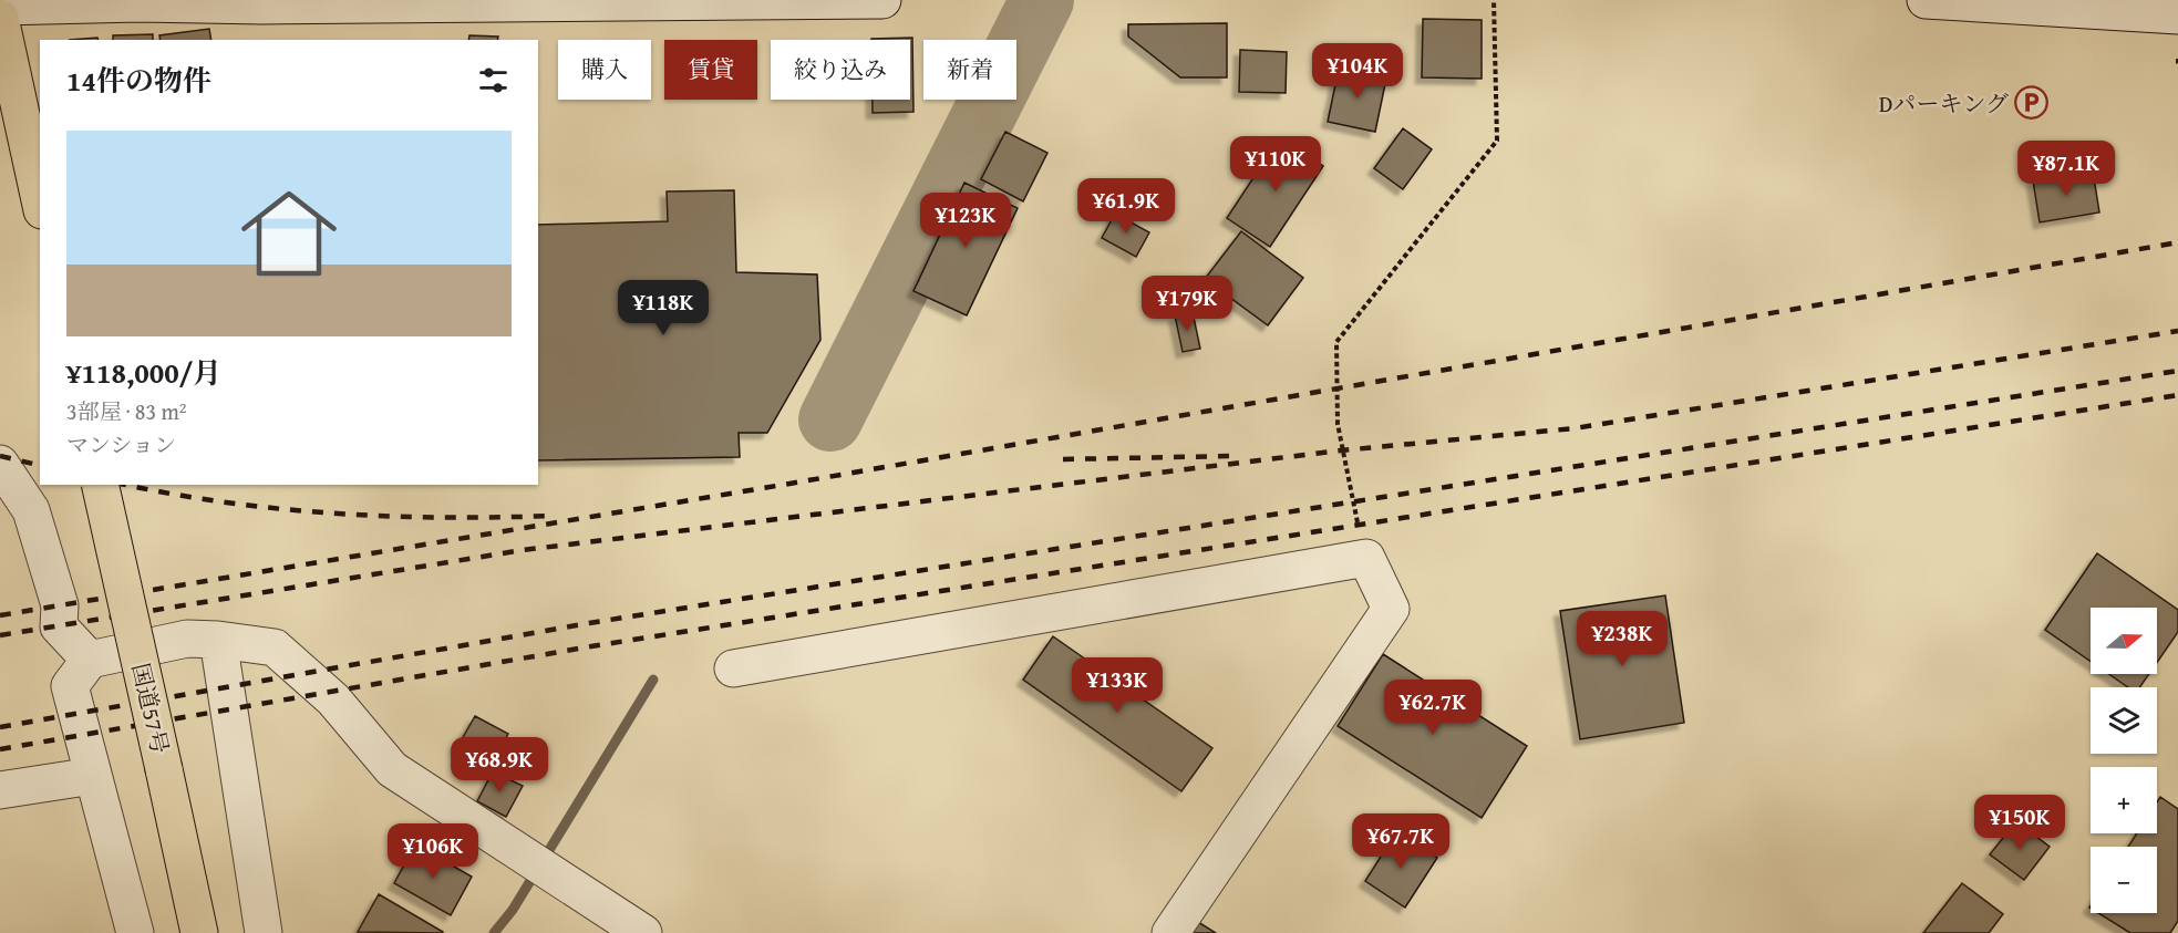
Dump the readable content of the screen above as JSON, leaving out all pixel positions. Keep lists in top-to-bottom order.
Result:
{
  "streets": {
    "highway": ["国道57号"]
  },
  "places": {
    "parking": ["Dパーキング"]
  },
  "north": "right",
  "page": {
    "chip": [
      "購入",
      "賃貸",
      "絞り込み",
      "新着"
    ],
    "heading": "14件の物件",
    "price": [
      "¥104K",
      "¥110K",
      "¥87.1K",
      "¥61.9K",
      "¥123K",
      "¥179K",
      "¥118K",
      "¥238K",
      "¥133K",
      "¥62.7K",
      "¥68.9K",
      "¥150K",
      "¥67.7K",
      "¥106K"
    ],
    "list": [
      {
        "name": "¥118,000/月",
        "note": "3部屋 · 83 m² · マンション"
      }
    ],
    "map_buttons": ["+", "−"]
  }
}
